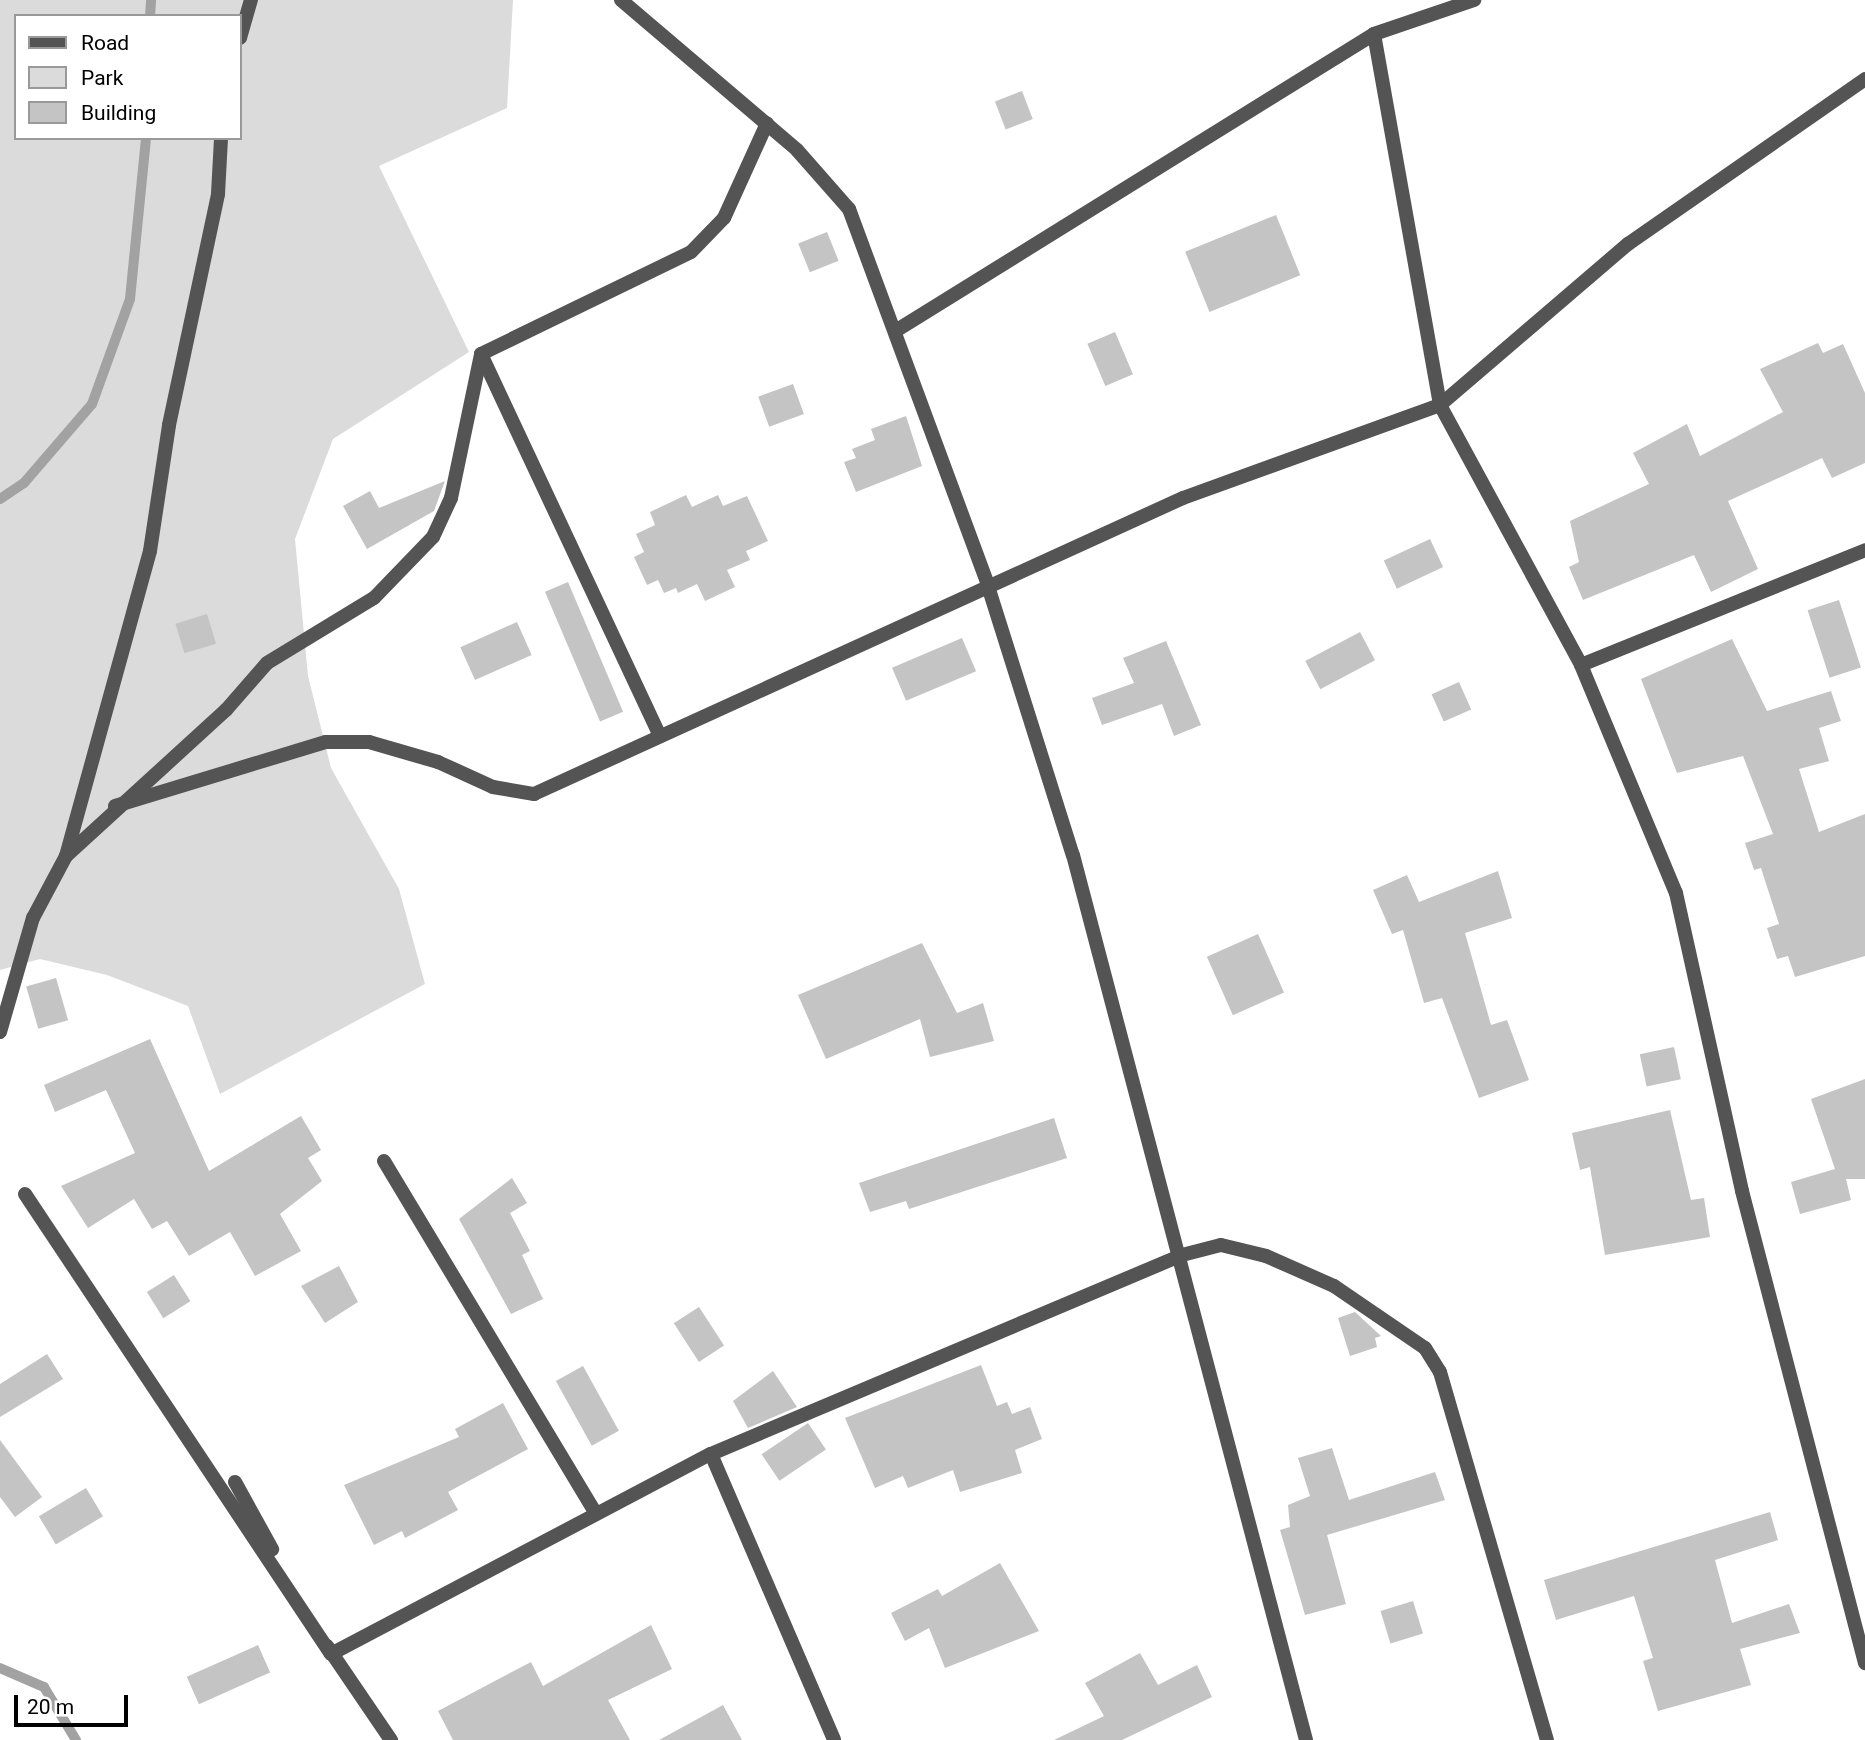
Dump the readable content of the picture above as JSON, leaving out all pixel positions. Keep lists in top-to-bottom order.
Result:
{
  "legend": ["Road", "Park", "Building"],
  "scale_bar": "20 m"
}
